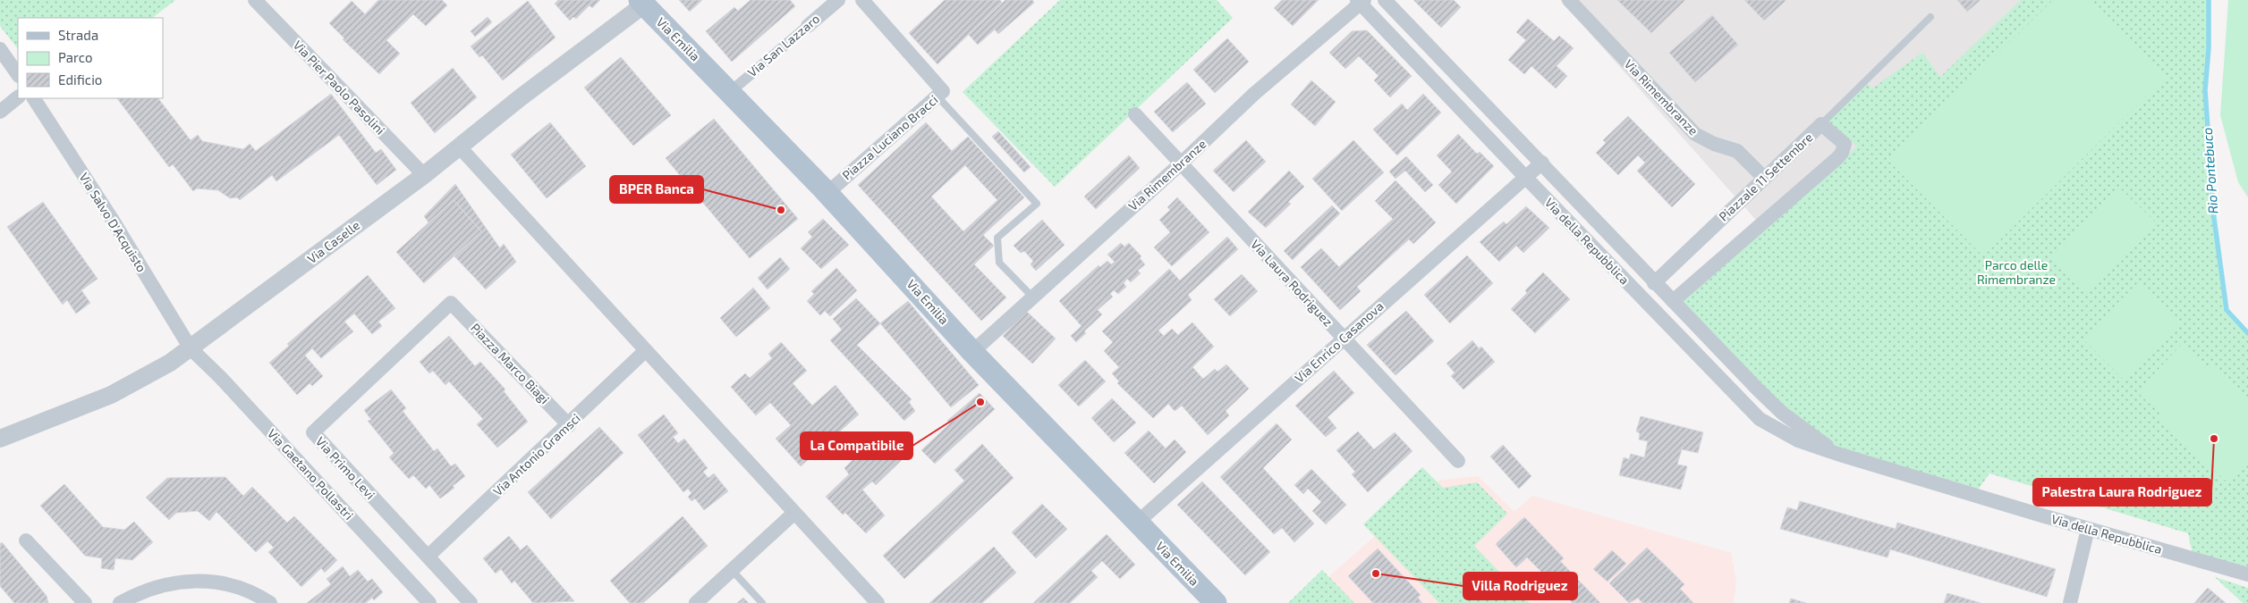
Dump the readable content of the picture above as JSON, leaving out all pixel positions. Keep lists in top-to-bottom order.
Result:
{
  "streets": {
    "main road": ["Via Emilia"],
    "street": [
      "Via San Lazzaro",
      "Via Pier Paolo Pasolini",
      "Via Rimembranze",
      "Piazza Luciano Bracci",
      "Piazzale 11 Settembre",
      "Via Salvo D'Acquisto",
      "Via della Repubblica",
      "Via Caselle",
      "Via Laura Rodriguez",
      "Via Enrico Casanova",
      "Piazza Marco Biagi",
      "Via Antonio Gramsci",
      "Via Primo Levi",
      "Via Gaetano Pollastri"
    ]
  },
  "crossings": [
    ["Via Emilia", "Via San Lazzaro"],
    ["Via Emilia", "Via Rimembranze"],
    ["Via Emilia", "Piazza Luciano Bracci"],
    ["Via Emilia", "Via Caselle"],
    ["Via Emilia", "Via Enrico Casanova"],
    ["Via Pier Paolo Pasolini", "Via Caselle"],
    ["Via Rimembranze", "Piazzale 11 Settembre"],
    ["Via Rimembranze", "Via della Repubblica"],
    ["Via Rimembranze", "Via Laura Rodriguez"],
    ["Piazzale 11 Settembre", "Via della Repubblica"],
    ["Via Salvo D'Acquisto", "Via Caselle"],
    ["Via Salvo D'Acquisto", "Via Gaetano Pollastri"],
    ["Via della Repubblica", "Via Enrico Casanova"],
    ["Via Caselle", "Via Gaetano Pollastri"],
    ["Via Laura Rodriguez", "Via Enrico Casanova"],
    ["Piazza Marco Biagi", "Via Antonio Gramsci"],
    ["Piazza Marco Biagi", "Via Primo Levi"],
    ["Via Antonio Gramsci", "Via Primo Levi"]
  ],
  "water": ["Rio Pontebuco"],
  "parks": ["Parco delle Rimembranze"],
  "places": [
    "BPER Banca",
    "La Compatibile",
    "Palestra Laura Rodriguez",
    "Villa Rodriguez"
  ],
  "legend": ["Strada", "Parco", "Edificio"]
}
